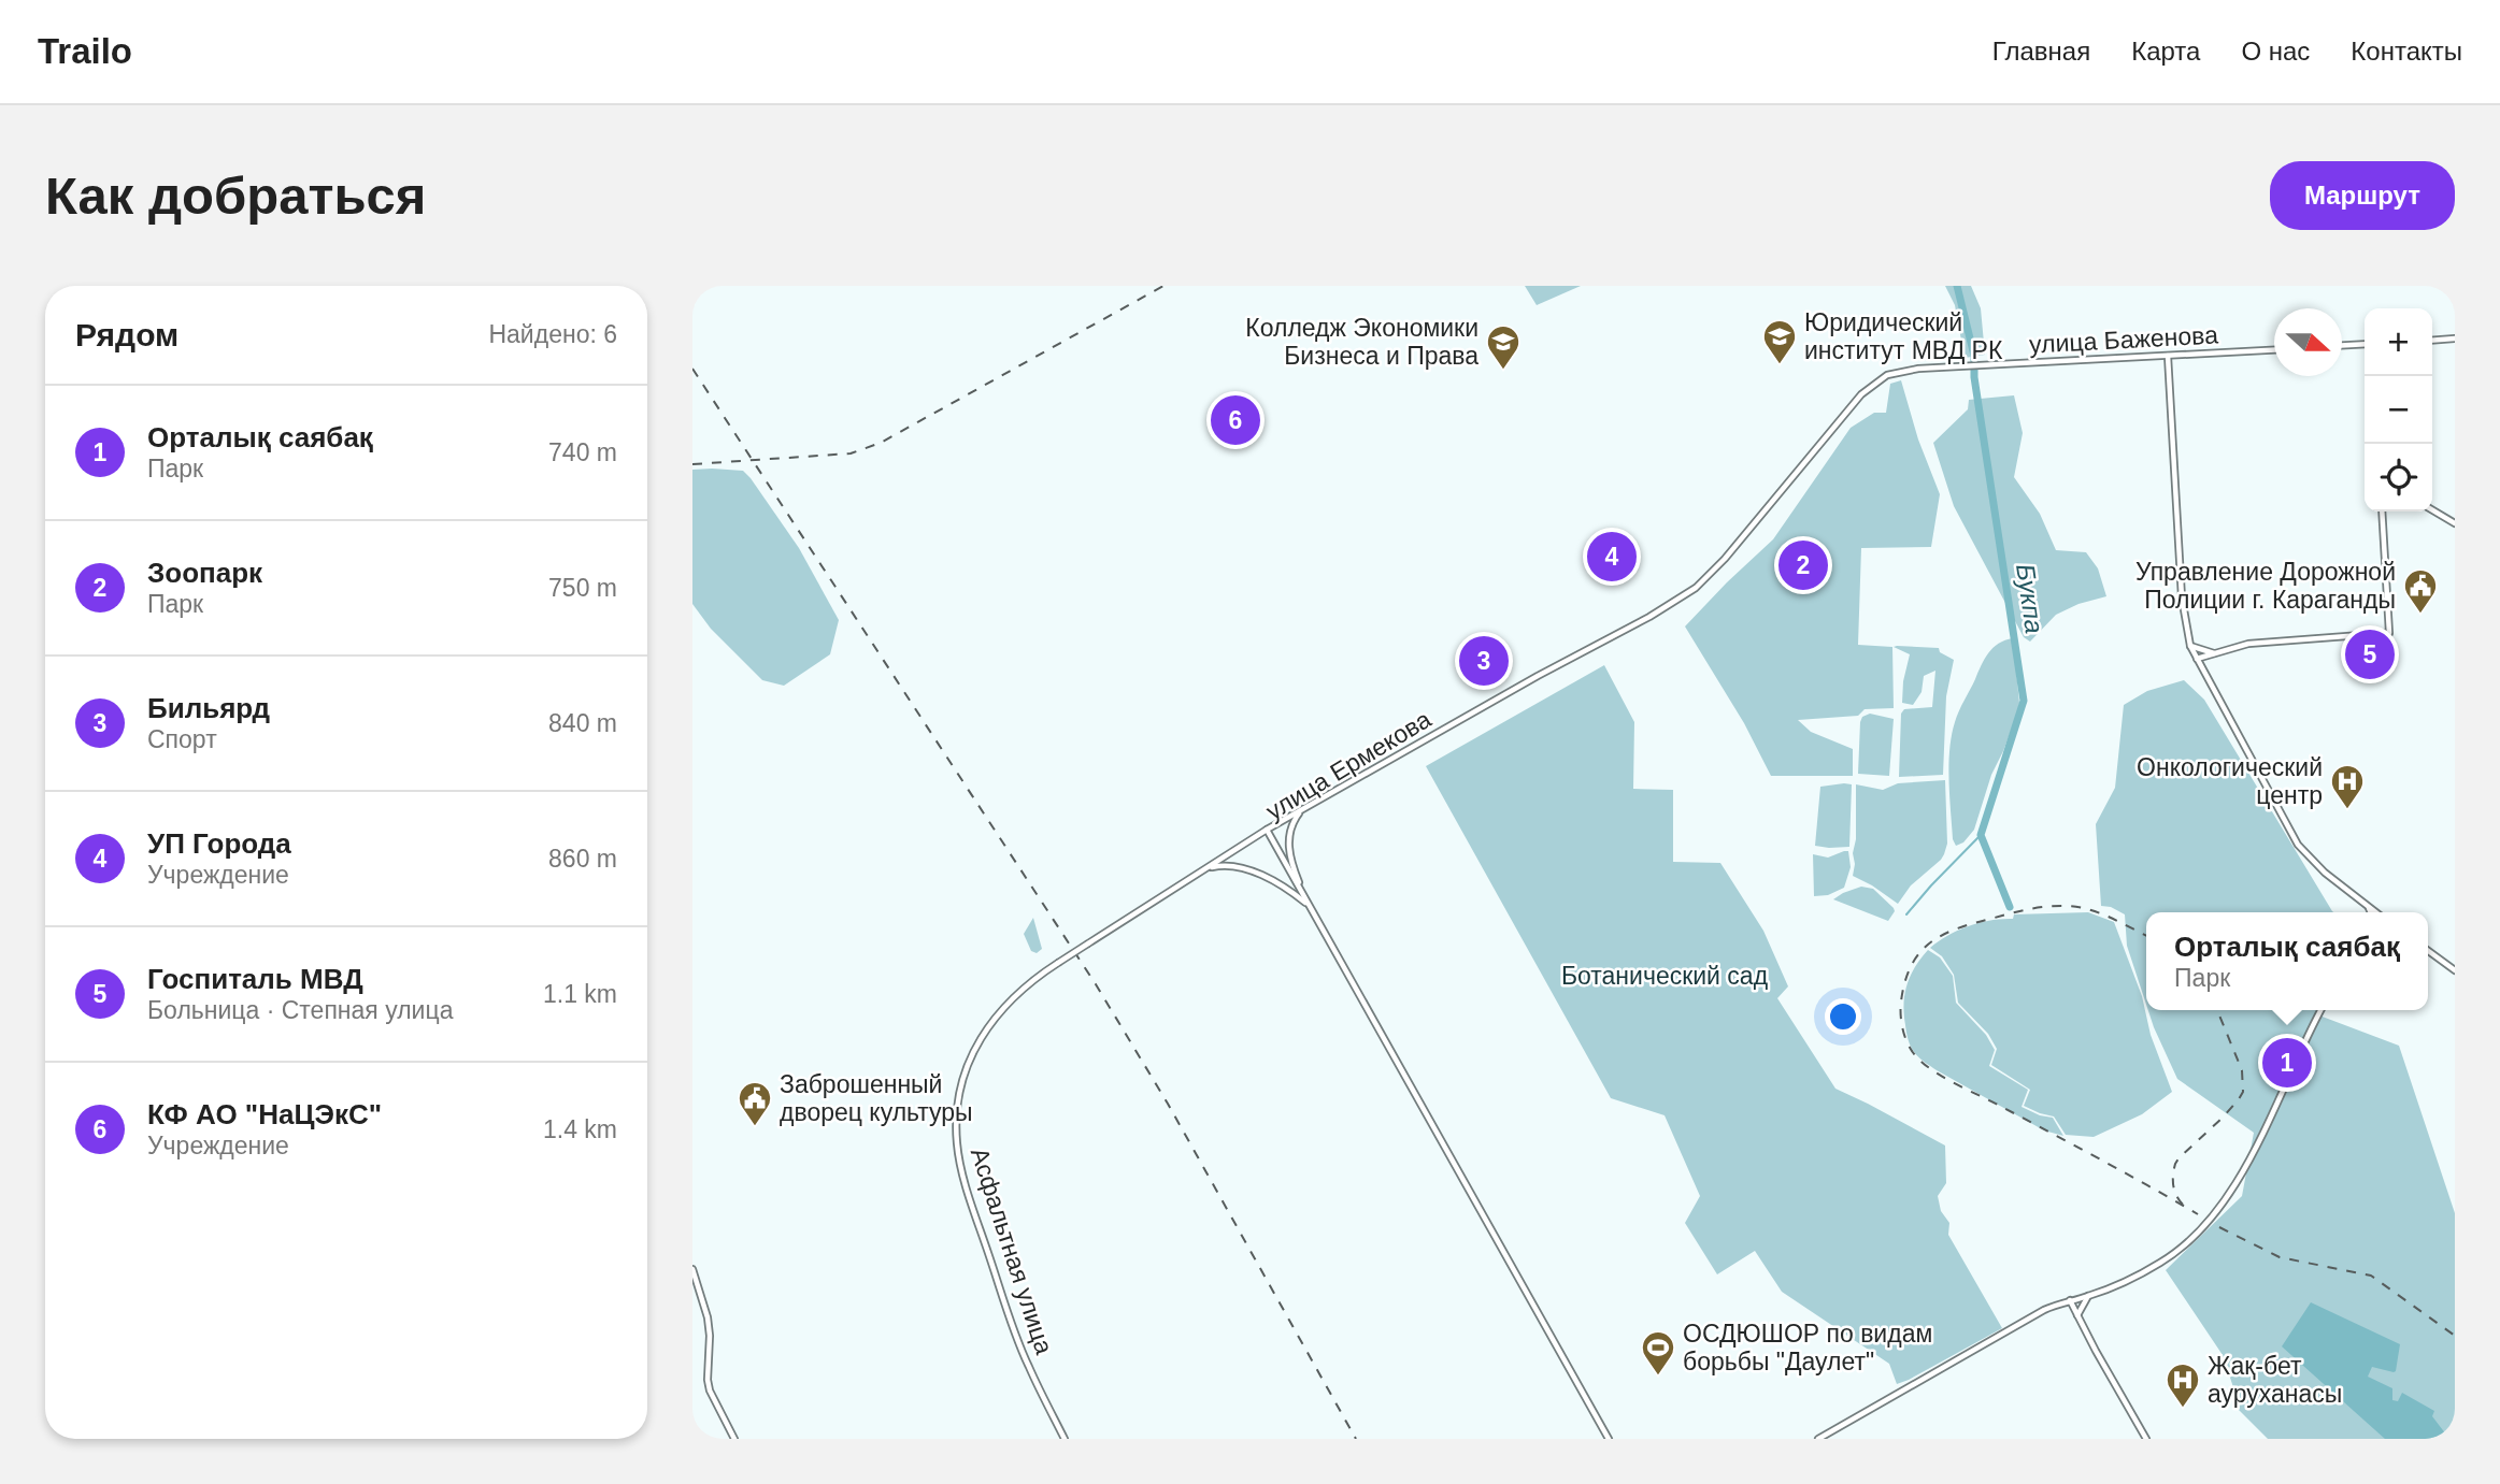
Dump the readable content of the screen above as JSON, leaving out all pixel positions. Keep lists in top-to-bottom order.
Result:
{
  "streets": {
    "main road": ["улица Баженова", "улица Ермекова", "Асфальтная улица"]
  },
  "crossings": [
    ["улица Баженова", "улица Ермекова"],
    ["улица Ермекова", "Асфальтная улица"]
  ],
  "water": ["Букпа"],
  "parks": ["Ботанический сад"],
  "places": {
    "school or university": ["Юридический институт МВД РК", "Колледж Экономики Бизнеса и Права"],
    "public building": ["Управление Дорожной Полиции г. Караганды", "Заброшенный дворец культуры"],
    "hospital": ["Онкологический центр", "Жақ-бет ауруханасы"],
    "sports": ["ОСДЮШОР по видам борьбы \"Даулет\""]
  },
  "north": "right",
  "page": {
    "header": "Trailo",
    "nav": [
      "Главная",
      "Карта",
      "О нас",
      "Контакты"
    ],
    "buttons": "Маршрут",
    "title": "Как добраться",
    "heading": ["Рядом", "Найдено: 6"],
    "map_buttons": ["+", "−"],
    "list": [
      {
        "mark": "1",
        "name": "Орталық саябақ",
        "note": "Парк",
        "value": "740 m"
      },
      {
        "mark": "2",
        "name": "Зоопарк",
        "note": "Парк",
        "value": "750 m"
      },
      {
        "mark": "3",
        "name": "Бильярд",
        "note": "Спорт",
        "value": "840 m"
      },
      {
        "mark": "4",
        "name": "УП Города",
        "note": "Учреждение",
        "value": "860 m"
      },
      {
        "mark": "5",
        "name": "Госпиталь МВД",
        "note": "Больница · Степная улица",
        "value": "1.1 km"
      },
      {
        "mark": "6",
        "name": "КФ АО \"НаЦЭкС\"",
        "note": "Учреждение",
        "value": "1.4 km"
      }
    ],
    "pins": [
      "6",
      "4",
      "2",
      "5",
      "3",
      "1"
    ],
    "popup": ["Орталық саябақ", "Парк"]
  }
}
